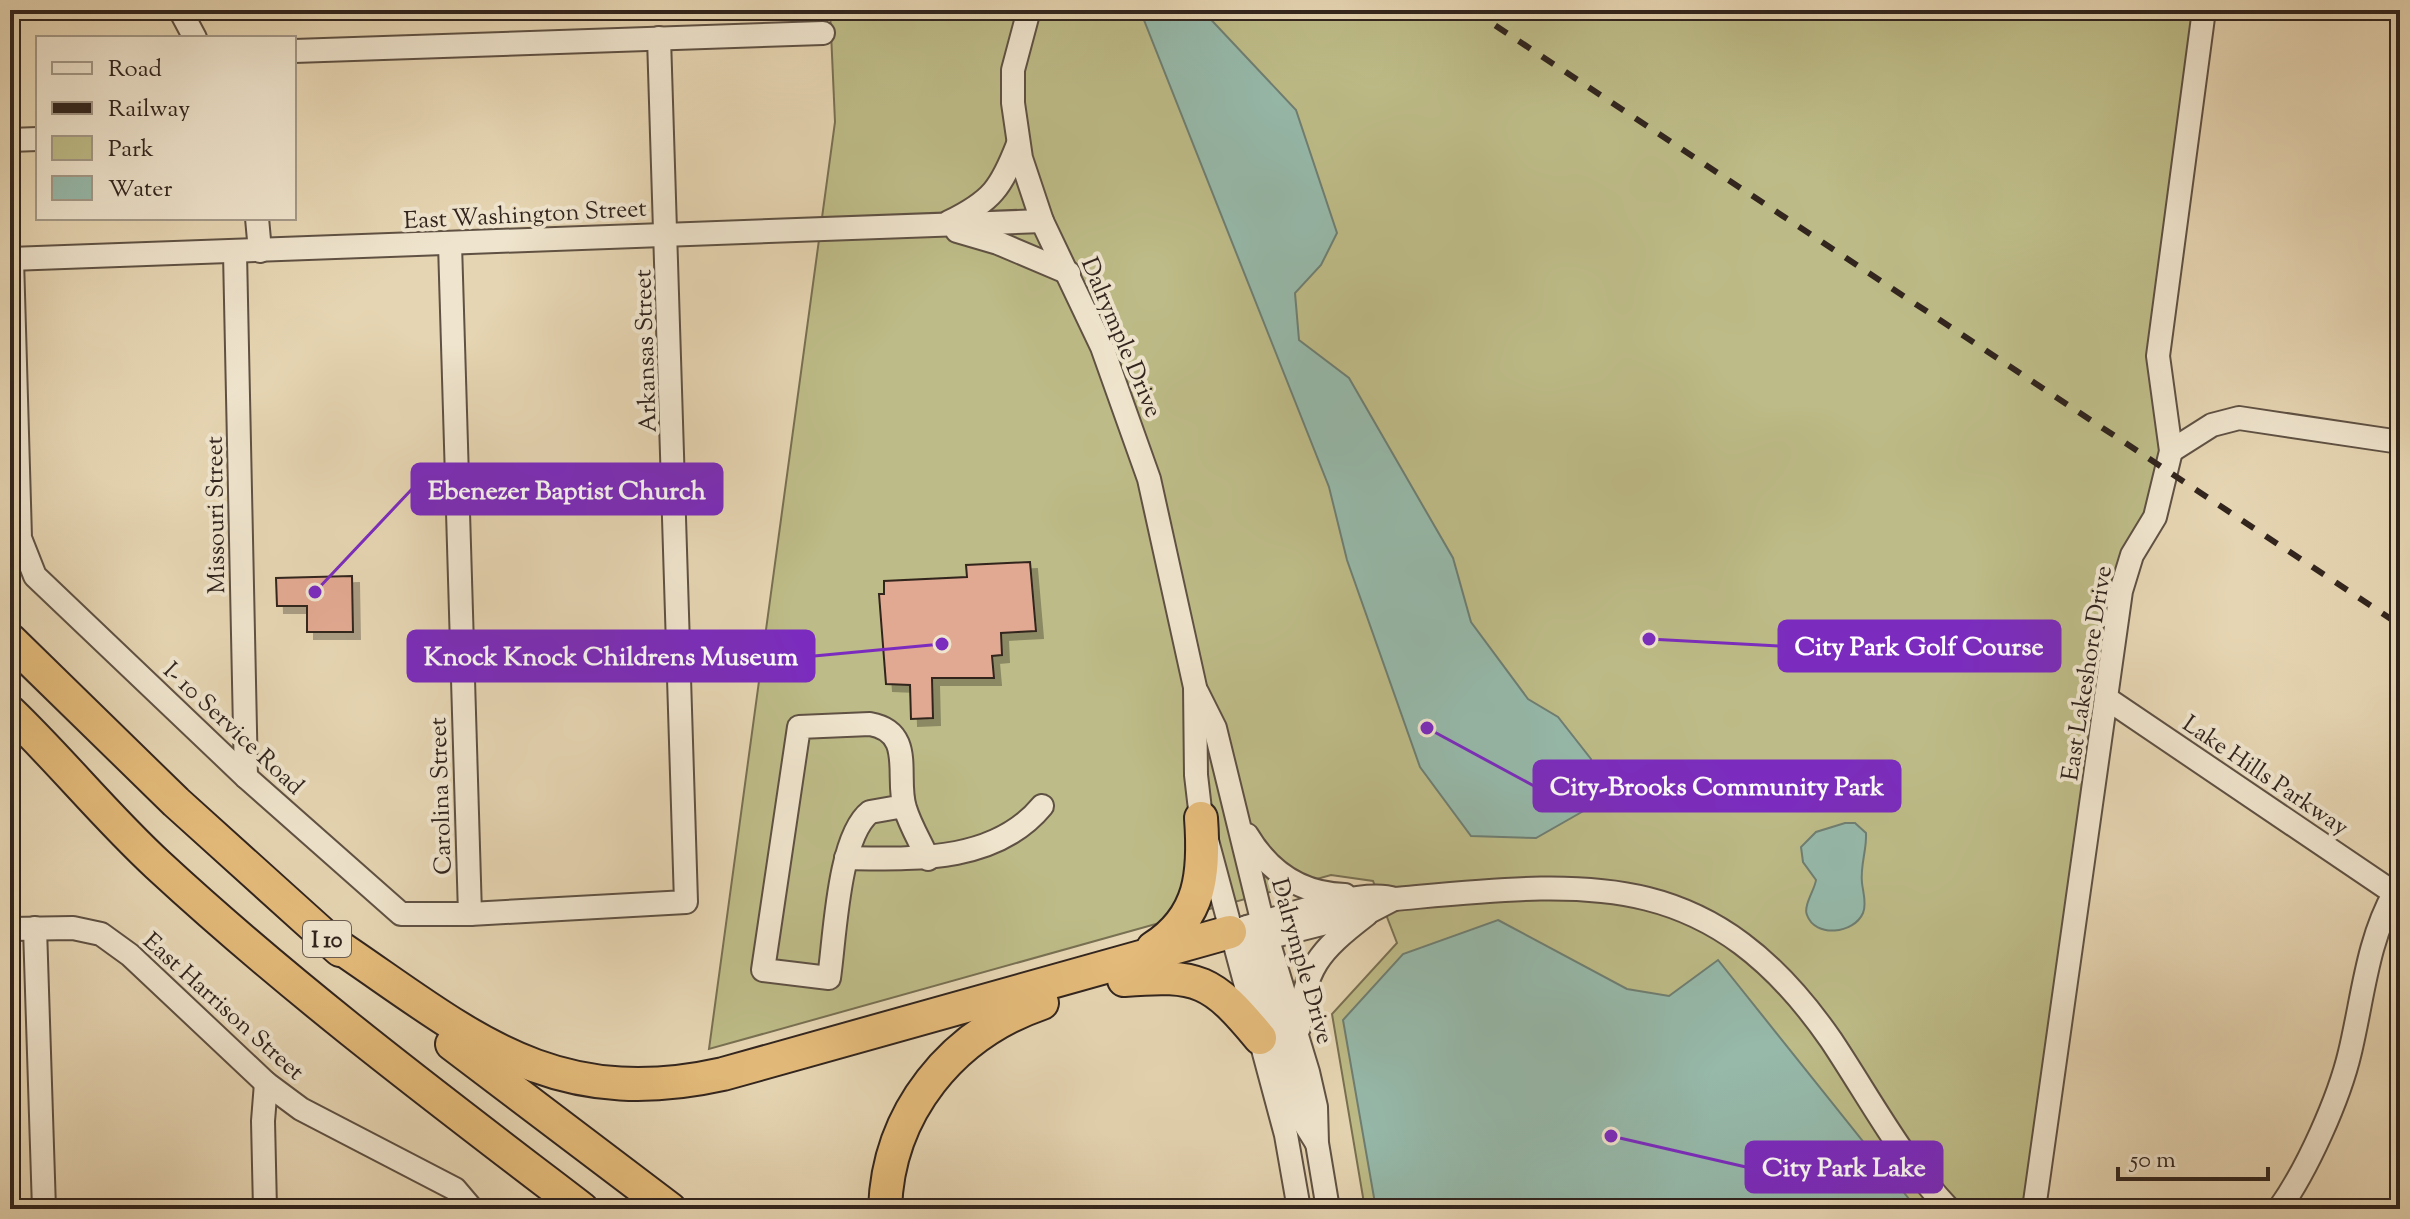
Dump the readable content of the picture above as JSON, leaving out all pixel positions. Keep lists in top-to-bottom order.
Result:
{
  "streets": {
    "highway": ["I 10"],
    "street": [
      "East Washington Street",
      "Dalrymple Drive",
      "Arkansas Street",
      "Missouri Street",
      "East Lakeshore Drive",
      "I- 10 Service Road",
      "Lake Hills Parkway",
      "Carolina Street",
      "East Harrison Street"
    ]
  },
  "crossings": [
    ["East Washington Street", "Dalrymple Drive"],
    ["East Washington Street", "Arkansas Street"],
    ["East Washington Street", "Missouri Street"],
    ["East Washington Street", "I- 10 Service Road"],
    ["East Washington Street", "Carolina Street"],
    ["Arkansas Street", "I- 10 Service Road"],
    ["Arkansas Street", "Carolina Street"],
    ["Missouri Street", "I- 10 Service Road"],
    ["East Lakeshore Drive", "Lake Hills Parkway"],
    ["I- 10 Service Road", "Carolina Street"]
  ],
  "places": [
    "Ebenezer Baptist Church",
    "City Park Golf Course",
    "Knock Knock Childrens Museum",
    "City-Brooks Community Park",
    "City Park Lake"
  ],
  "legend": [
    "Road",
    "Railway",
    "Park",
    "Water"
  ],
  "scale_bar": "50 m"
}
